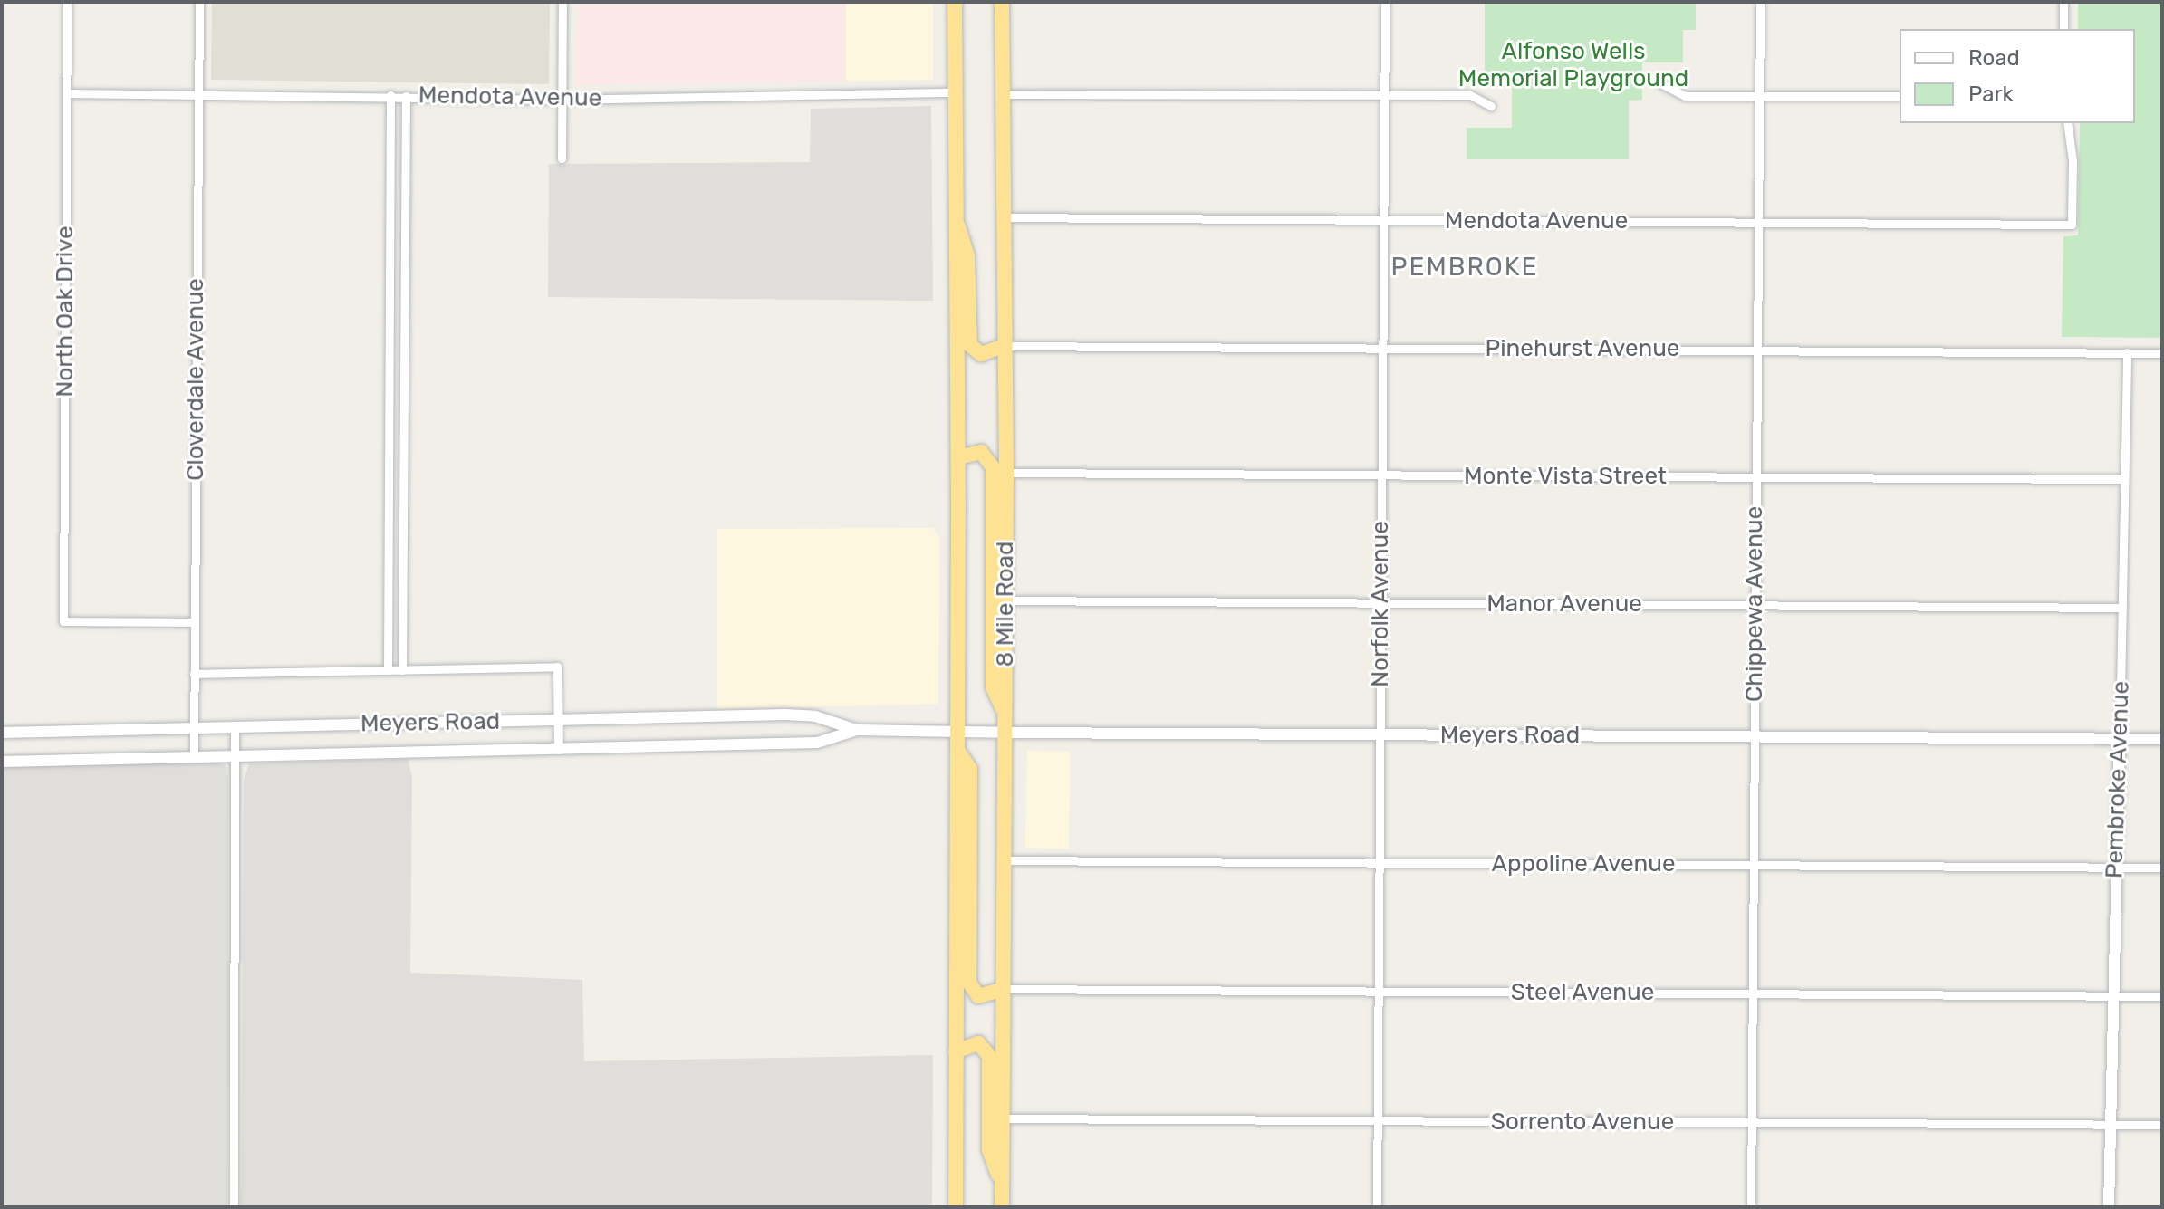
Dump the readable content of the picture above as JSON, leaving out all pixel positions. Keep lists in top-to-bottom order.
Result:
{
  "streets": {
    "highway": ["8 Mile Road"],
    "street": [
      "Mendota Avenue",
      "North Oak Drive",
      "Pinehurst Avenue",
      "Cloverdale Avenue",
      "Monte Vista Street",
      "Norfolk Avenue",
      "Manor Avenue",
      "Chippewa Avenue",
      "Meyers Road",
      "Pembroke Avenue",
      "Appoline Avenue",
      "Steel Avenue",
      "Sorrento Avenue"
    ]
  },
  "crossings": [
    ["Mendota Avenue", "North Oak Drive"],
    ["Mendota Avenue", "Cloverdale Avenue"],
    ["Mendota Avenue", "8 Mile Road"],
    ["Mendota Avenue", "Norfolk Avenue"],
    ["Mendota Avenue", "Chippewa Avenue"],
    ["North Oak Drive", "Cloverdale Avenue"],
    ["Pinehurst Avenue", "8 Mile Road"],
    ["Pinehurst Avenue", "Norfolk Avenue"],
    ["Pinehurst Avenue", "Chippewa Avenue"],
    ["Pinehurst Avenue", "Pembroke Avenue"],
    ["Cloverdale Avenue", "Meyers Road"],
    ["Monte Vista Street", "8 Mile Road"],
    ["Monte Vista Street", "Norfolk Avenue"],
    ["Monte Vista Street", "Chippewa Avenue"],
    ["Monte Vista Street", "Pembroke Avenue"],
    ["8 Mile Road", "Manor Avenue"],
    ["8 Mile Road", "Meyers Road"],
    ["8 Mile Road", "Appoline Avenue"],
    ["8 Mile Road", "Steel Avenue"],
    ["8 Mile Road", "Sorrento Avenue"],
    ["Norfolk Avenue", "Manor Avenue"],
    ["Norfolk Avenue", "Meyers Road"],
    ["Norfolk Avenue", "Appoline Avenue"],
    ["Norfolk Avenue", "Steel Avenue"],
    ["Norfolk Avenue", "Sorrento Avenue"],
    ["Manor Avenue", "Chippewa Avenue"],
    ["Manor Avenue", "Pembroke Avenue"],
    ["Chippewa Avenue", "Meyers Road"],
    ["Chippewa Avenue", "Appoline Avenue"],
    ["Chippewa Avenue", "Steel Avenue"],
    ["Chippewa Avenue", "Sorrento Avenue"],
    ["Meyers Road", "Pembroke Avenue"],
    ["Pembroke Avenue", "Appoline Avenue"],
    ["Pembroke Avenue", "Steel Avenue"],
    ["Pembroke Avenue", "Sorrento Avenue"]
  ],
  "districts": ["PEMBROKE"],
  "parks": ["Alfonso Wells Memorial Playground"],
  "legend": ["Road", "Park"]
}
